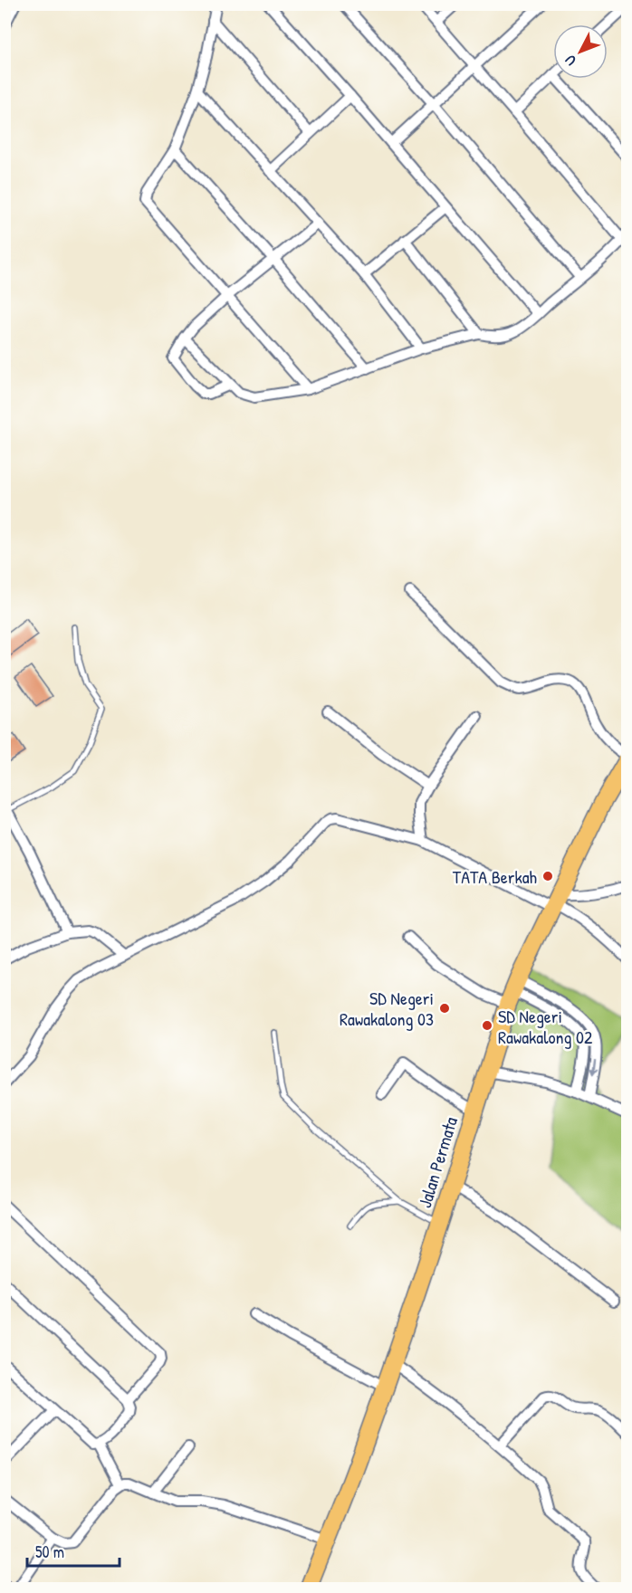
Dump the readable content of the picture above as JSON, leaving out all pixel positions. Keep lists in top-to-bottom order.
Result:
{
  "streets": {
    "main road": ["Jalan Permata"]
  },
  "places": ["TATA Berkah", "SD Negeri Rawakalong 03", "SD Negeri Rawakalong 02"],
  "scale_bar": "50 m",
  "north": "bottom left"
}
